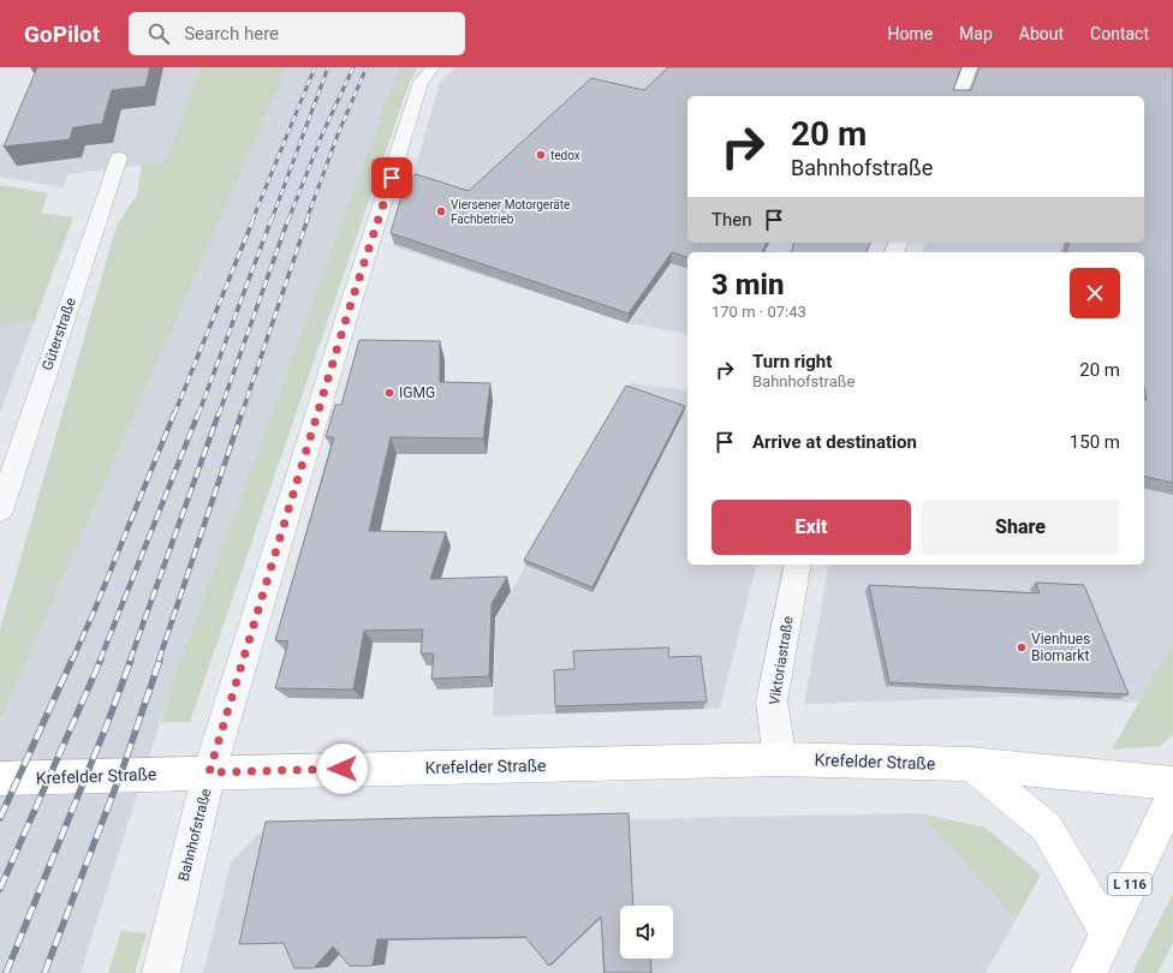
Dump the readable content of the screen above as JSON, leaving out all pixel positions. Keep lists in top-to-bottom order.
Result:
{
  "streets": {
    "main road": ["Krefelder Straße", "L 116"],
    "street": ["Güterstraße", "Viktoriastraße", "Bahnhofstraße"]
  },
  "crossings": [
    ["Viktoriastraße", "Krefelder Straße"],
    ["Krefelder Straße", "Bahnhofstraße"]
  ],
  "places": [
    "tedox",
    "Viersener Motorgeräte Fachbetrieb",
    "IGMG",
    "Vienhues Biomarkt"
  ],
  "page": {
    "header": "GoPilot",
    "search": "Search here",
    "nav": [
      "Home",
      "Map",
      "About",
      "Contact"
    ],
    "turn": ["20 m", "Bahnhofstraße"],
    "then": "Then",
    "heading": ["3 min", "170 m · 07:43"],
    "list": [
      {
        "name": "Turn right",
        "note": "Bahnhofstraße",
        "value": "20 m"
      },
      {
        "name": "Arrive at destination",
        "value": "150 m"
      }
    ],
    "buttons": ["Exit", "Share"]
  }
}
